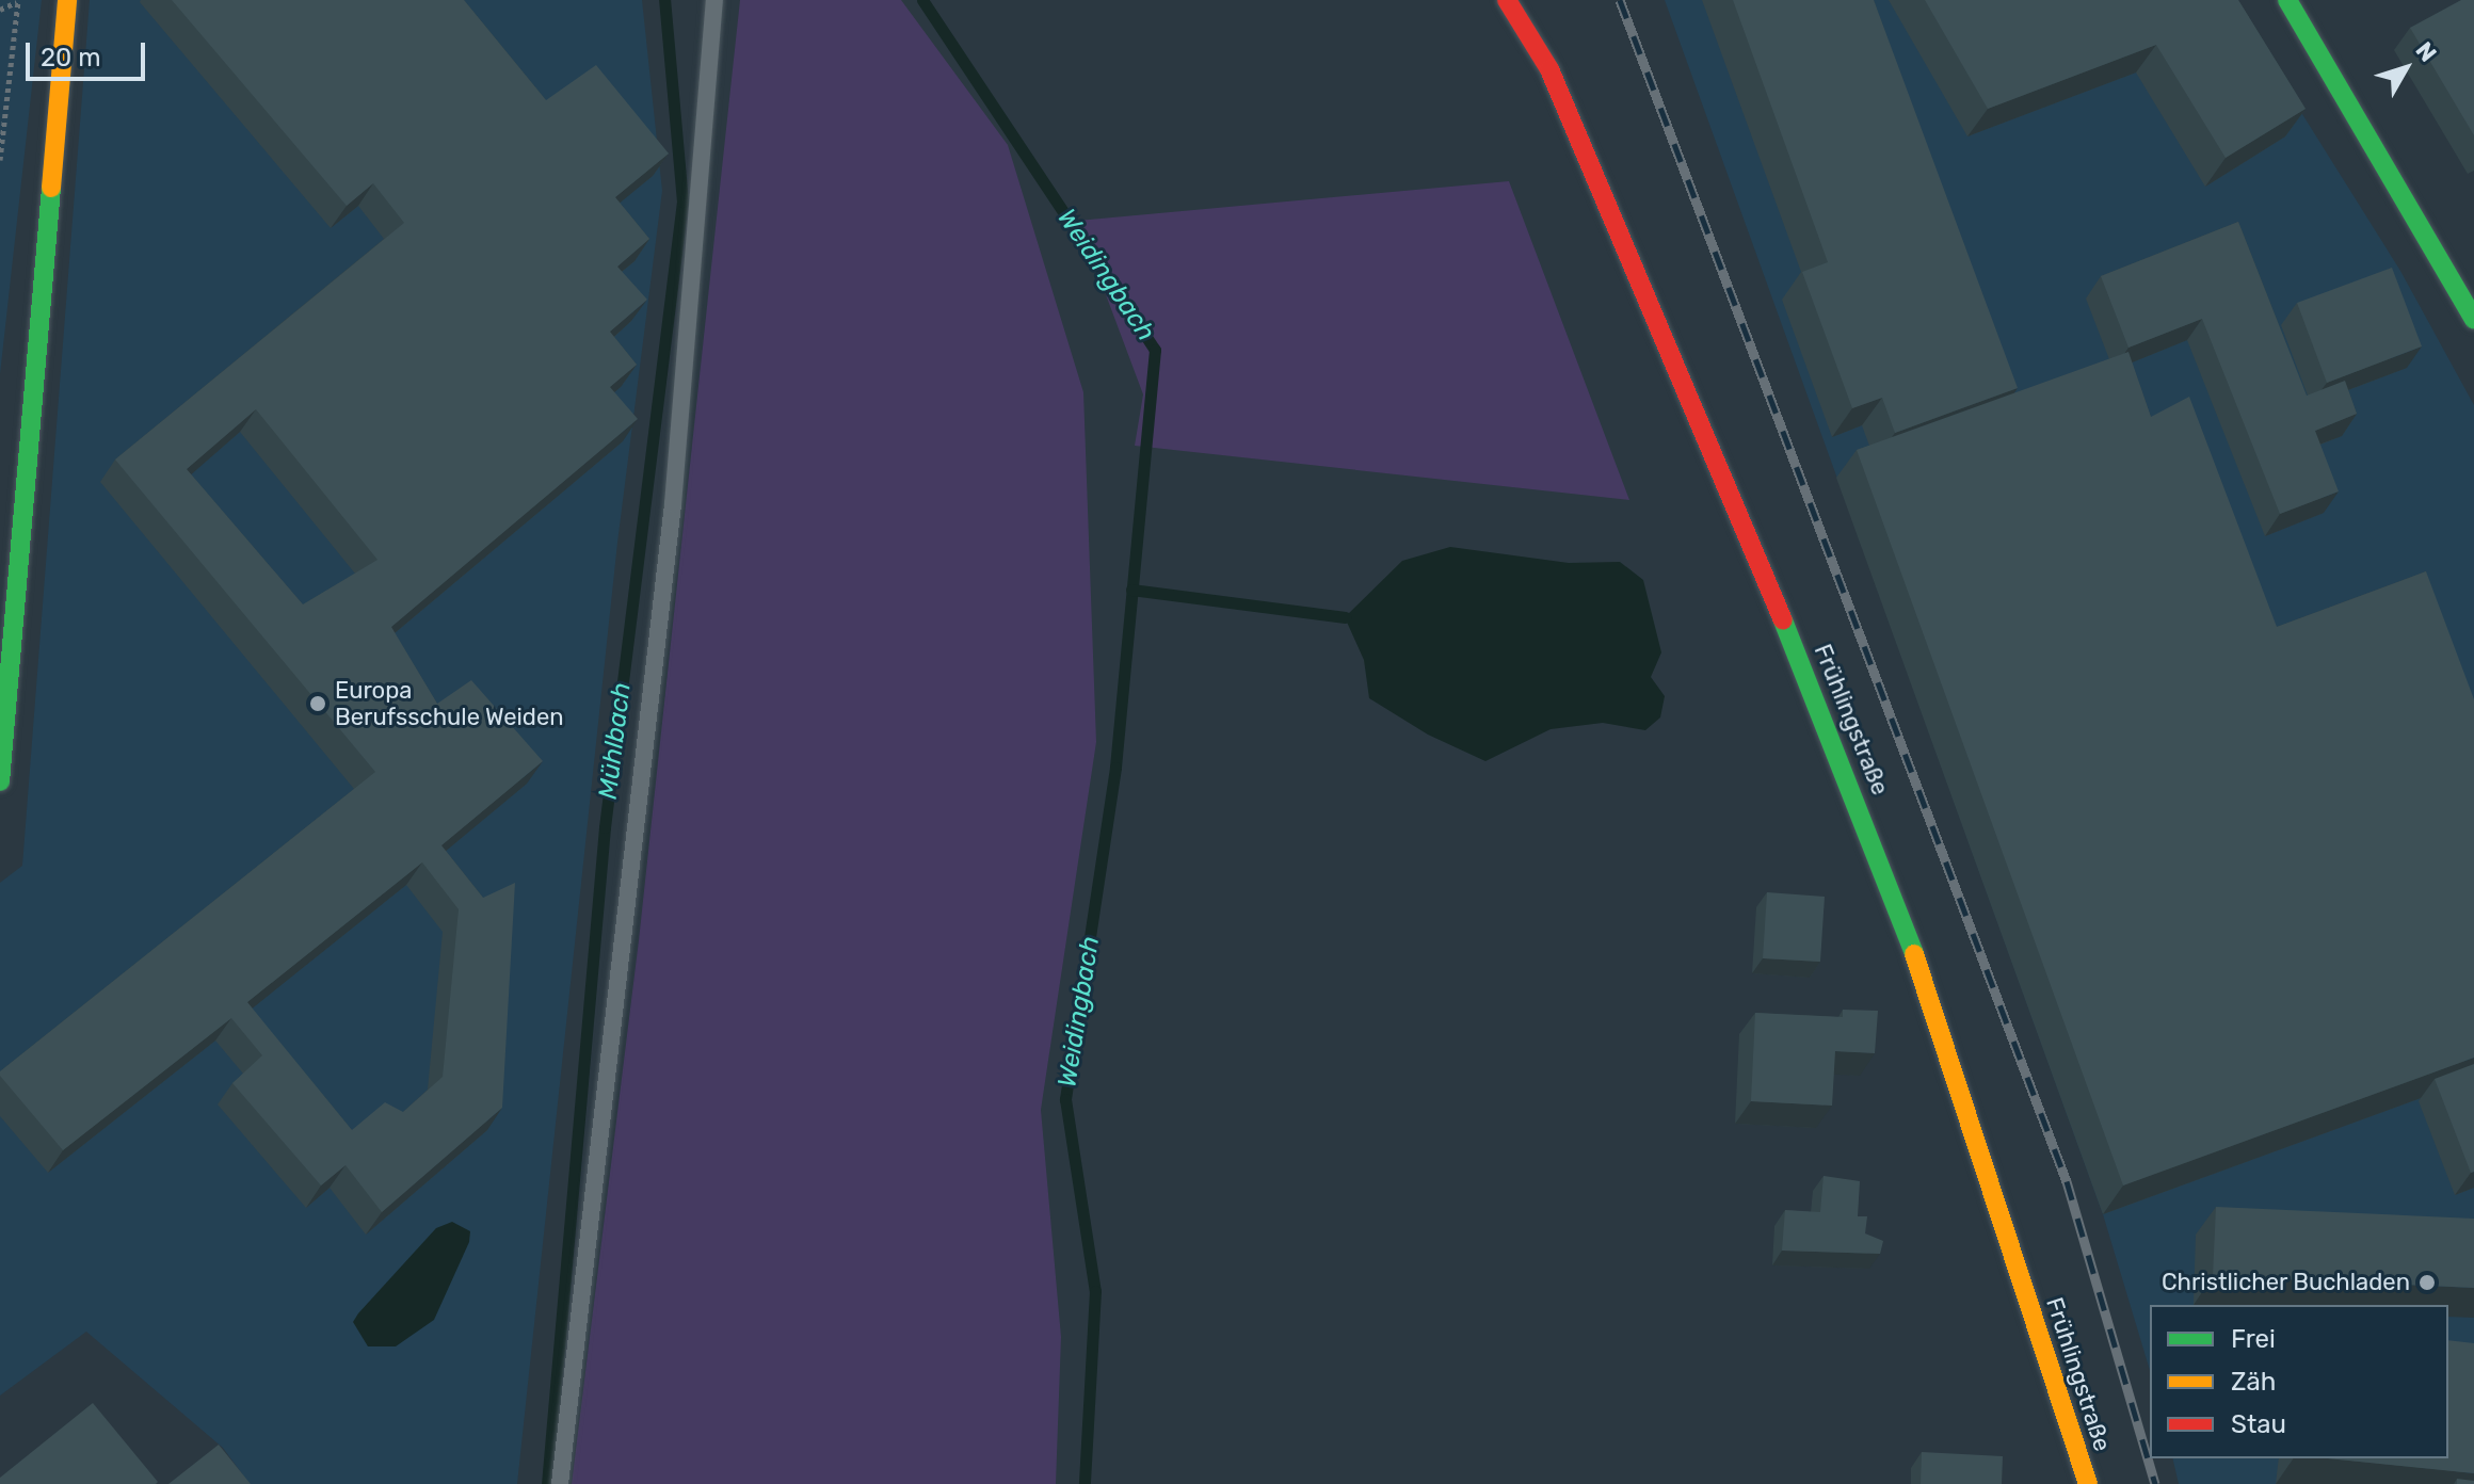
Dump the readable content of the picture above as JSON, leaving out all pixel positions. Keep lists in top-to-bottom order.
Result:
{
  "streets": {
    "street": ["Frühlingstraße"]
  },
  "water": ["Weidingbach", "Mühlbach"],
  "places": ["Europa Berufsschule Weiden", "Christlicher Buchladen"],
  "legend": ["Frei", "Zäh", "Stau"],
  "scale_bar": "20 m",
  "north": "top right"
}
